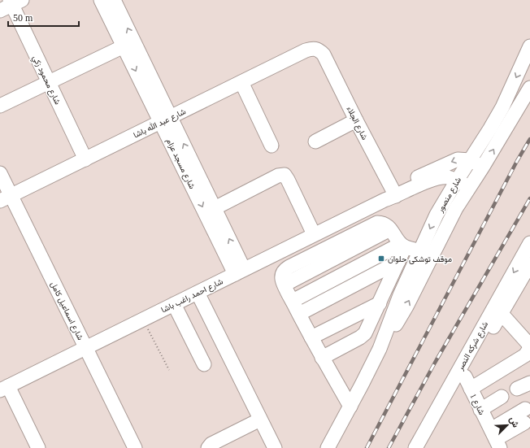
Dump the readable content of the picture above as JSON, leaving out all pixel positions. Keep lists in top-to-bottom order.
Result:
{
  "streets": {
    "street": [
      "شارع محمود زكي",
      "شارع عبد الله باشا",
      "شارع الجلاء",
      "شارع مسجد عزام",
      "شارع منصور",
      "شارع احمد راغب باشا",
      "شارع اسماعيل كامل",
      "شارع شركه النصر",
      "شارع 1"
    ]
  },
  "crossings": [
    ["شارع محمود زكي", "شارع عبد الله باشا"],
    ["شارع عبد الله باشا", "شارع الجلاء"],
    ["شارع عبد الله باشا", "شارع مسجد عزام"],
    ["شارع عبد الله باشا", "شارع اسماعيل كامل"],
    ["شارع الجلاء", "شارع احمد راغب باشا"],
    ["شارع مسجد عزام", "شارع احمد راغب باشا"],
    ["شارع منصور", "شارع احمد راغب باشا"],
    ["شارع احمد راغب باشا", "شارع اسماعيل كامل"],
    ["شارع شركه النصر", "شارع 1"]
  ],
  "places": {
    "transit": ["موقف توشكى حلوان"]
  },
  "scale_bar": "50 m",
  "north": "top right"
}
